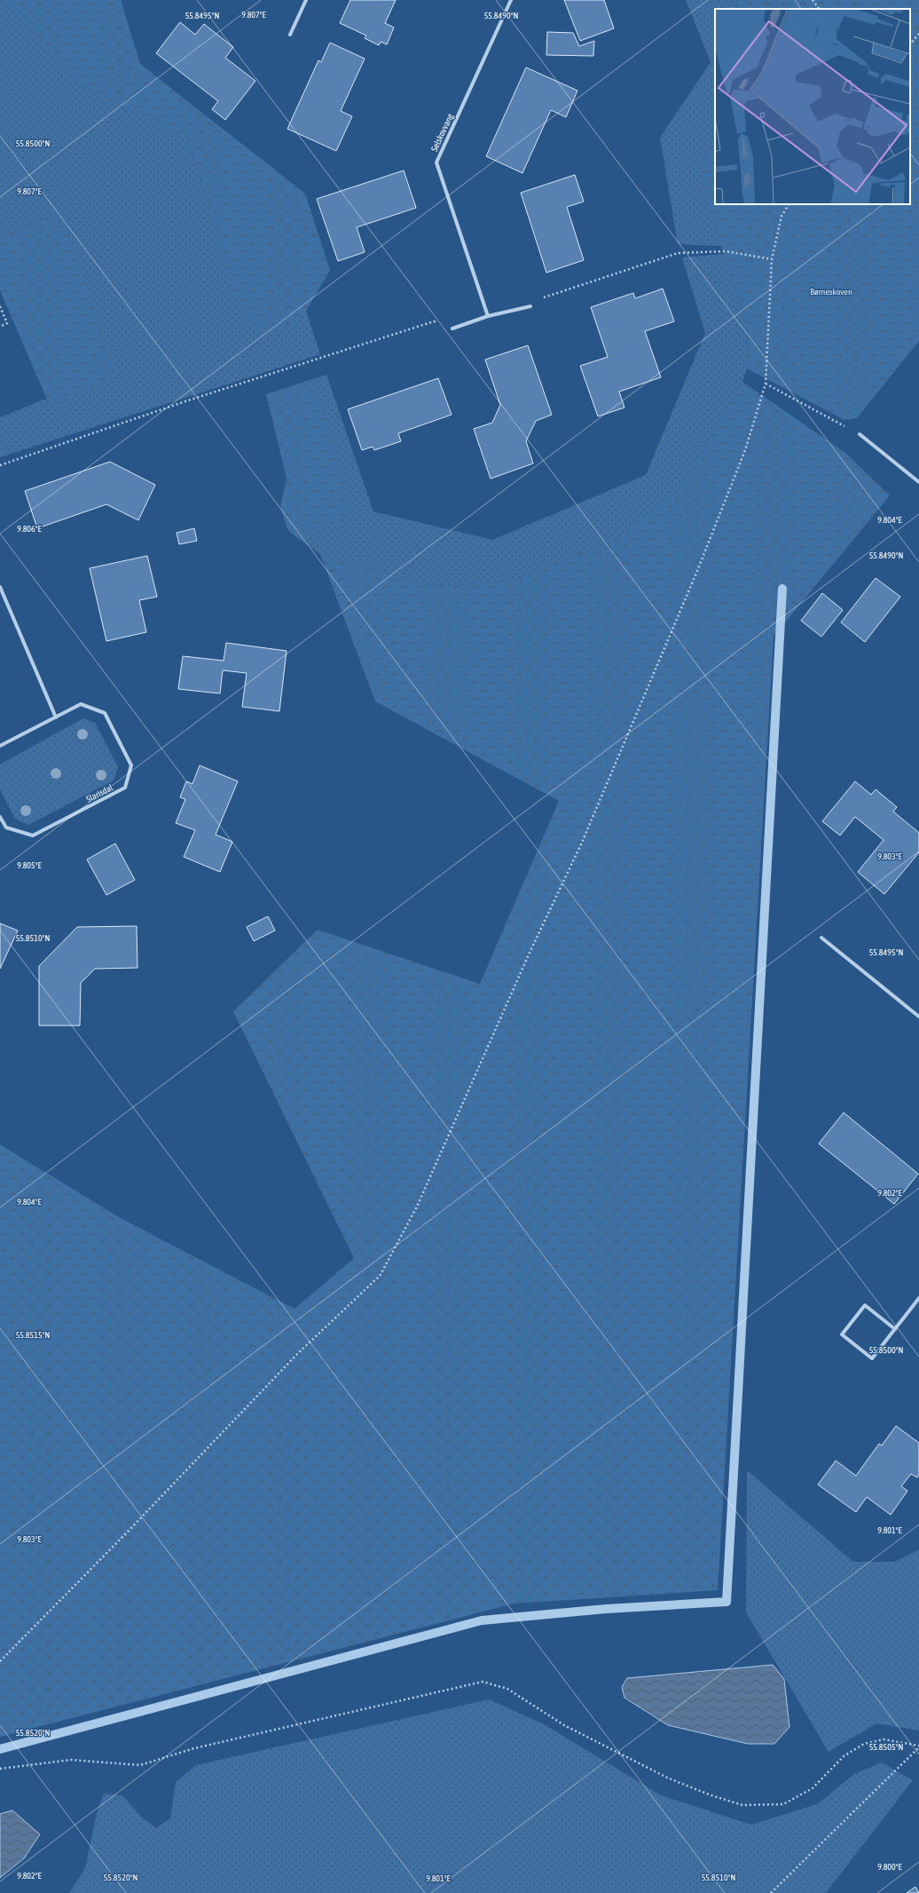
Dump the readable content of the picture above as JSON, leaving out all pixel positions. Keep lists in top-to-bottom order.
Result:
{
  "streets": {
    "street": ["Selskovvang", "Slarisdal"]
  },
  "parks": ["Børneskoven"],
  "coordinates": [
    "9.807°E",
    "55.8495°N",
    "55.8490°N",
    "55.8500°N",
    "9.804°E",
    "9.806°E",
    "9.803°E",
    "9.805°E",
    "55.8510°N",
    "9.802°E",
    "55.8515°N",
    "9.801°E",
    "55.8520°N",
    "55.8505°N",
    "9.800°E"
  ]
}
